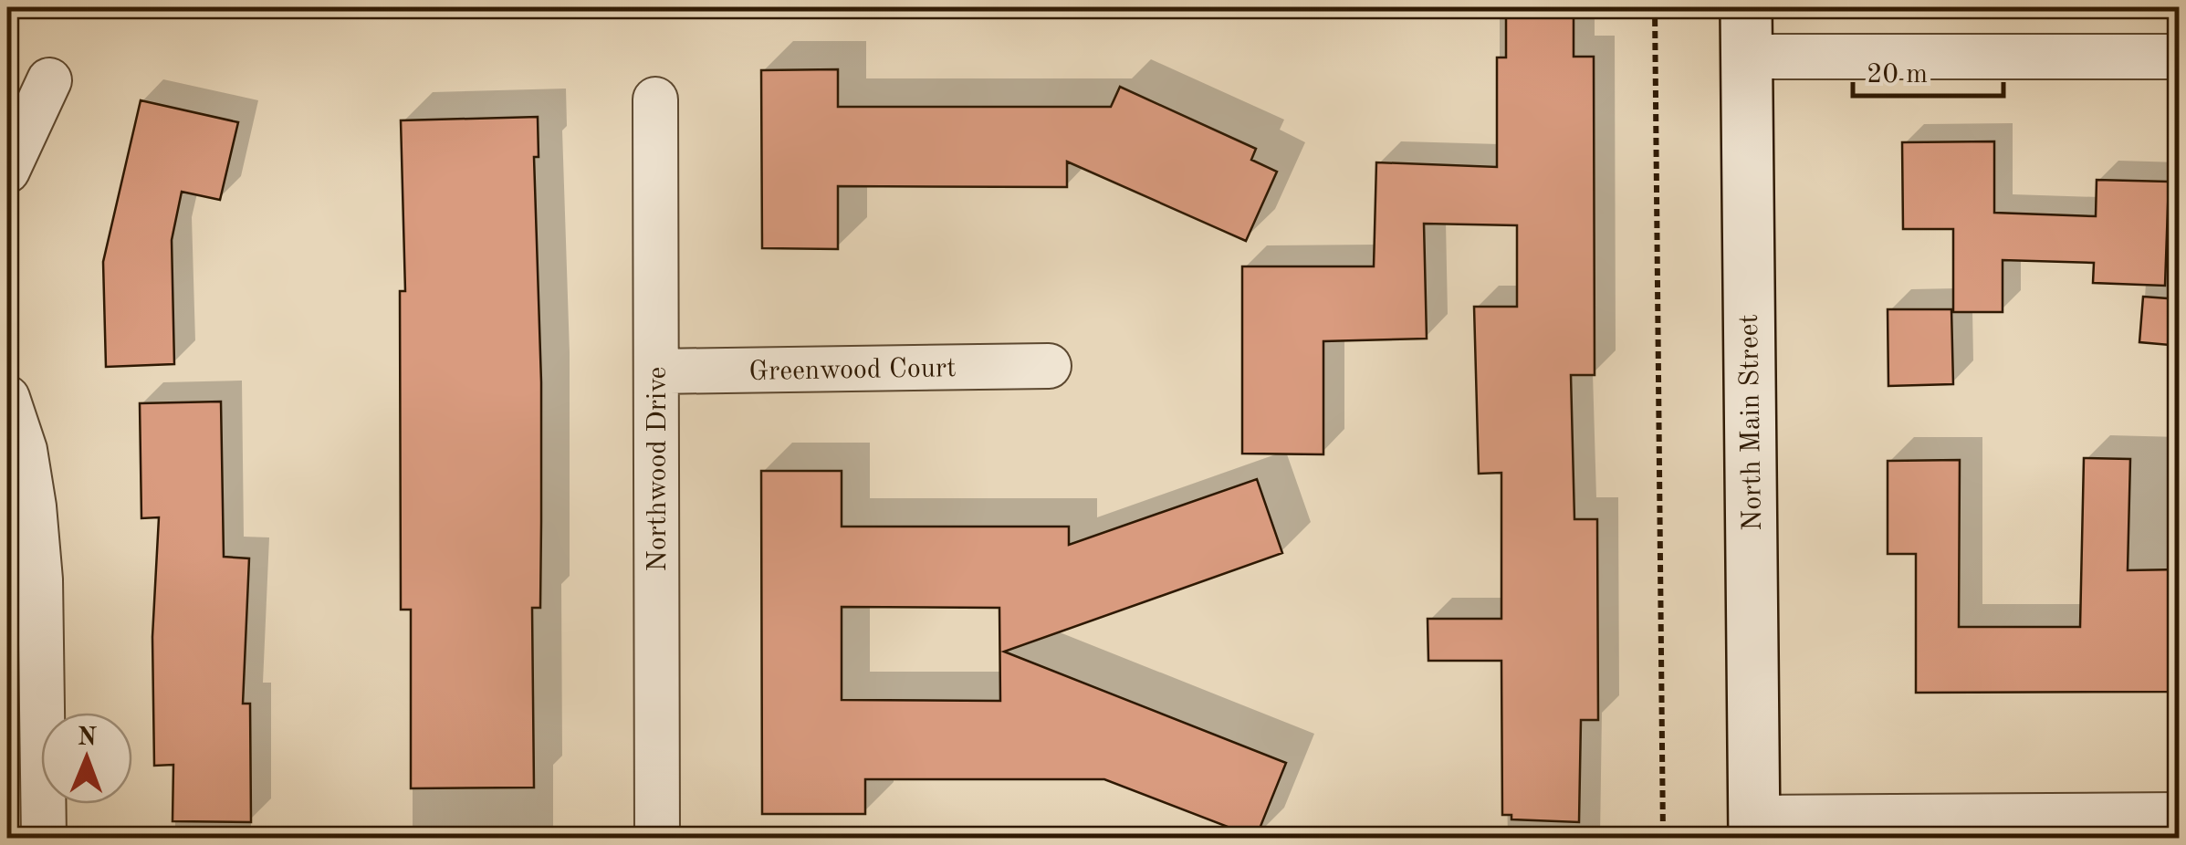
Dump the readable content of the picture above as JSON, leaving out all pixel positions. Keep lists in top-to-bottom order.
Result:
{
  "streets": {
    "main road": ["North Main Street"],
    "street": ["Greenwood Court", "Northwood Drive"]
  },
  "crossings": [
    ["Greenwood Court", "Northwood Drive"]
  ],
  "scale_bar": "20 m",
  "north": "top"
}
